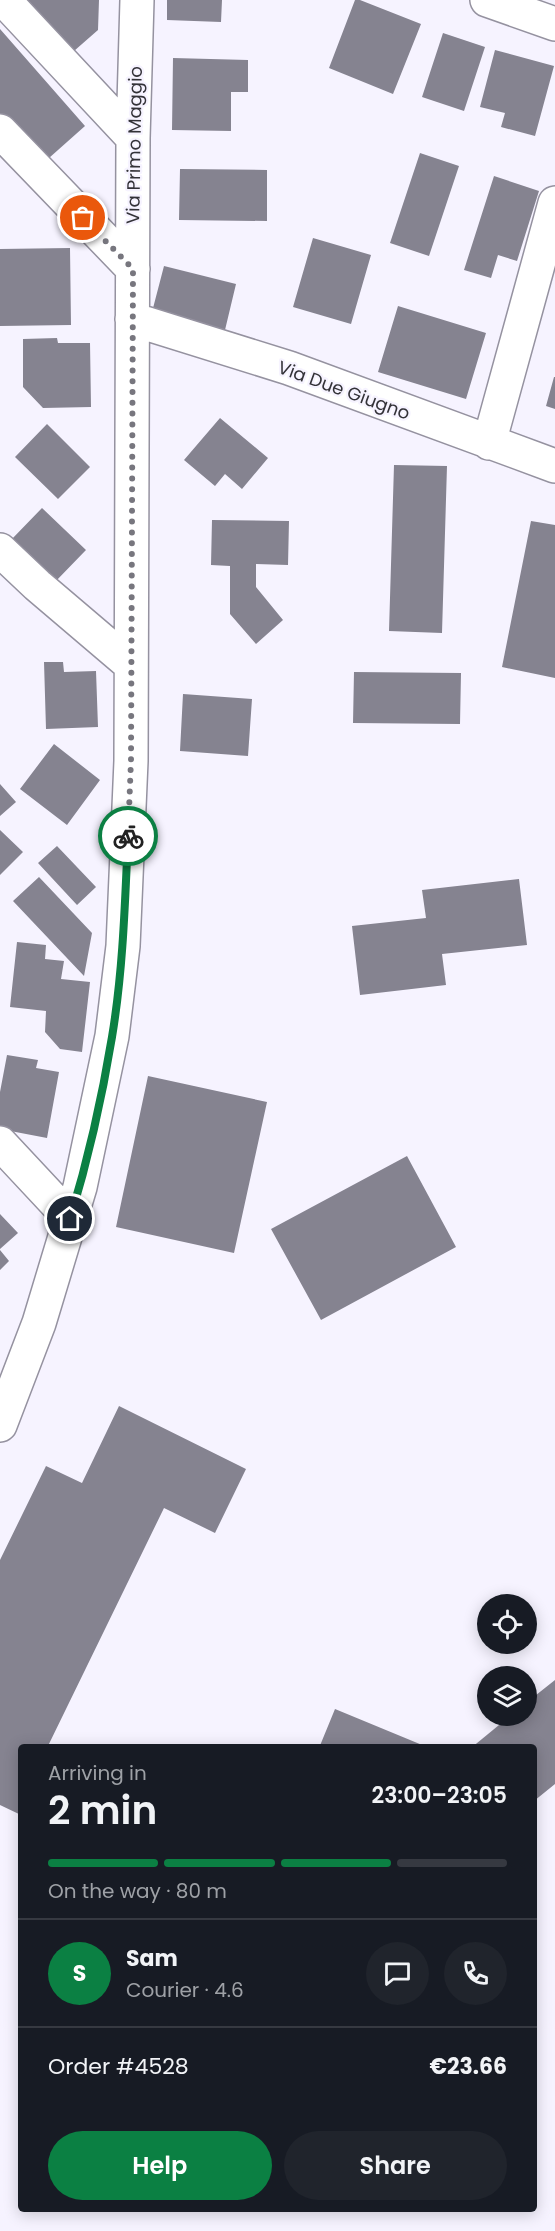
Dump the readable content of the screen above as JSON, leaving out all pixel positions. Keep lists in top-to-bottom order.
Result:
{
  "streets": {
    "street": ["Via Primo Maggio", "Via Due Giugno"]
  },
  "crossings": [
    ["Via Primo Maggio", "Via Due Giugno"]
  ],
  "page": {
    "heading": ["2 min", "Arriving in", "23:00–23:05"],
    "panel": [
      "Sam",
      "Courier · 4.6",
      "Order #4528",
      "€23.66"
    ],
    "bar": "On the way · 80 m",
    "round": "S",
    "buttons": ["Help", "Share"]
  }
}
